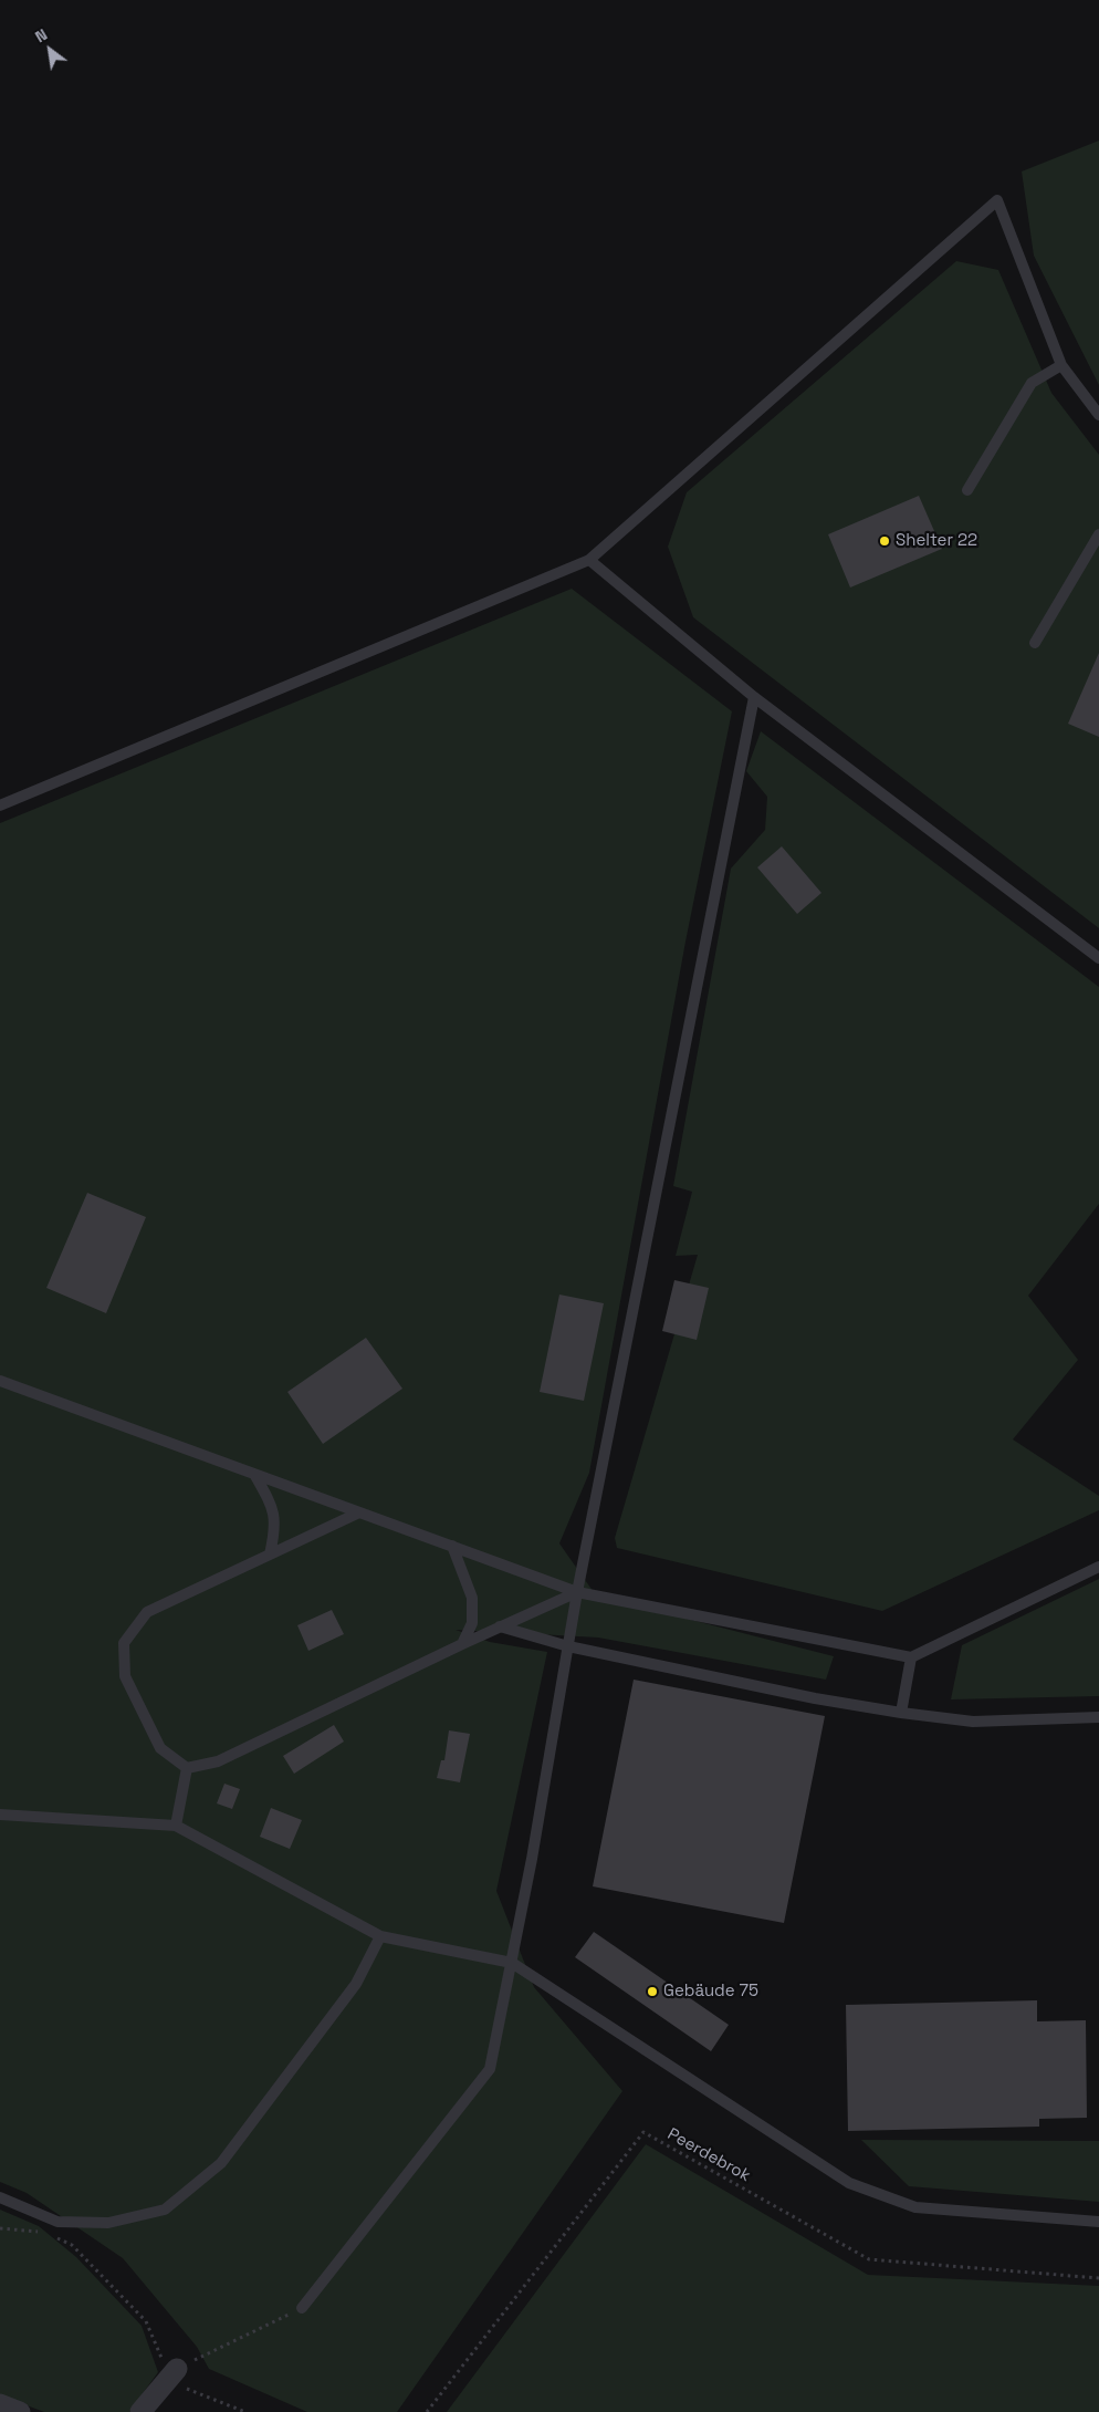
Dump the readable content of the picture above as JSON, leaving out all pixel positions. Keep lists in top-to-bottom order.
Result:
{
  "streets": {
    "path": ["Peerdebrok"]
  },
  "places": ["Shelter 22", "Gebäude 75"],
  "north": "top left"
}
